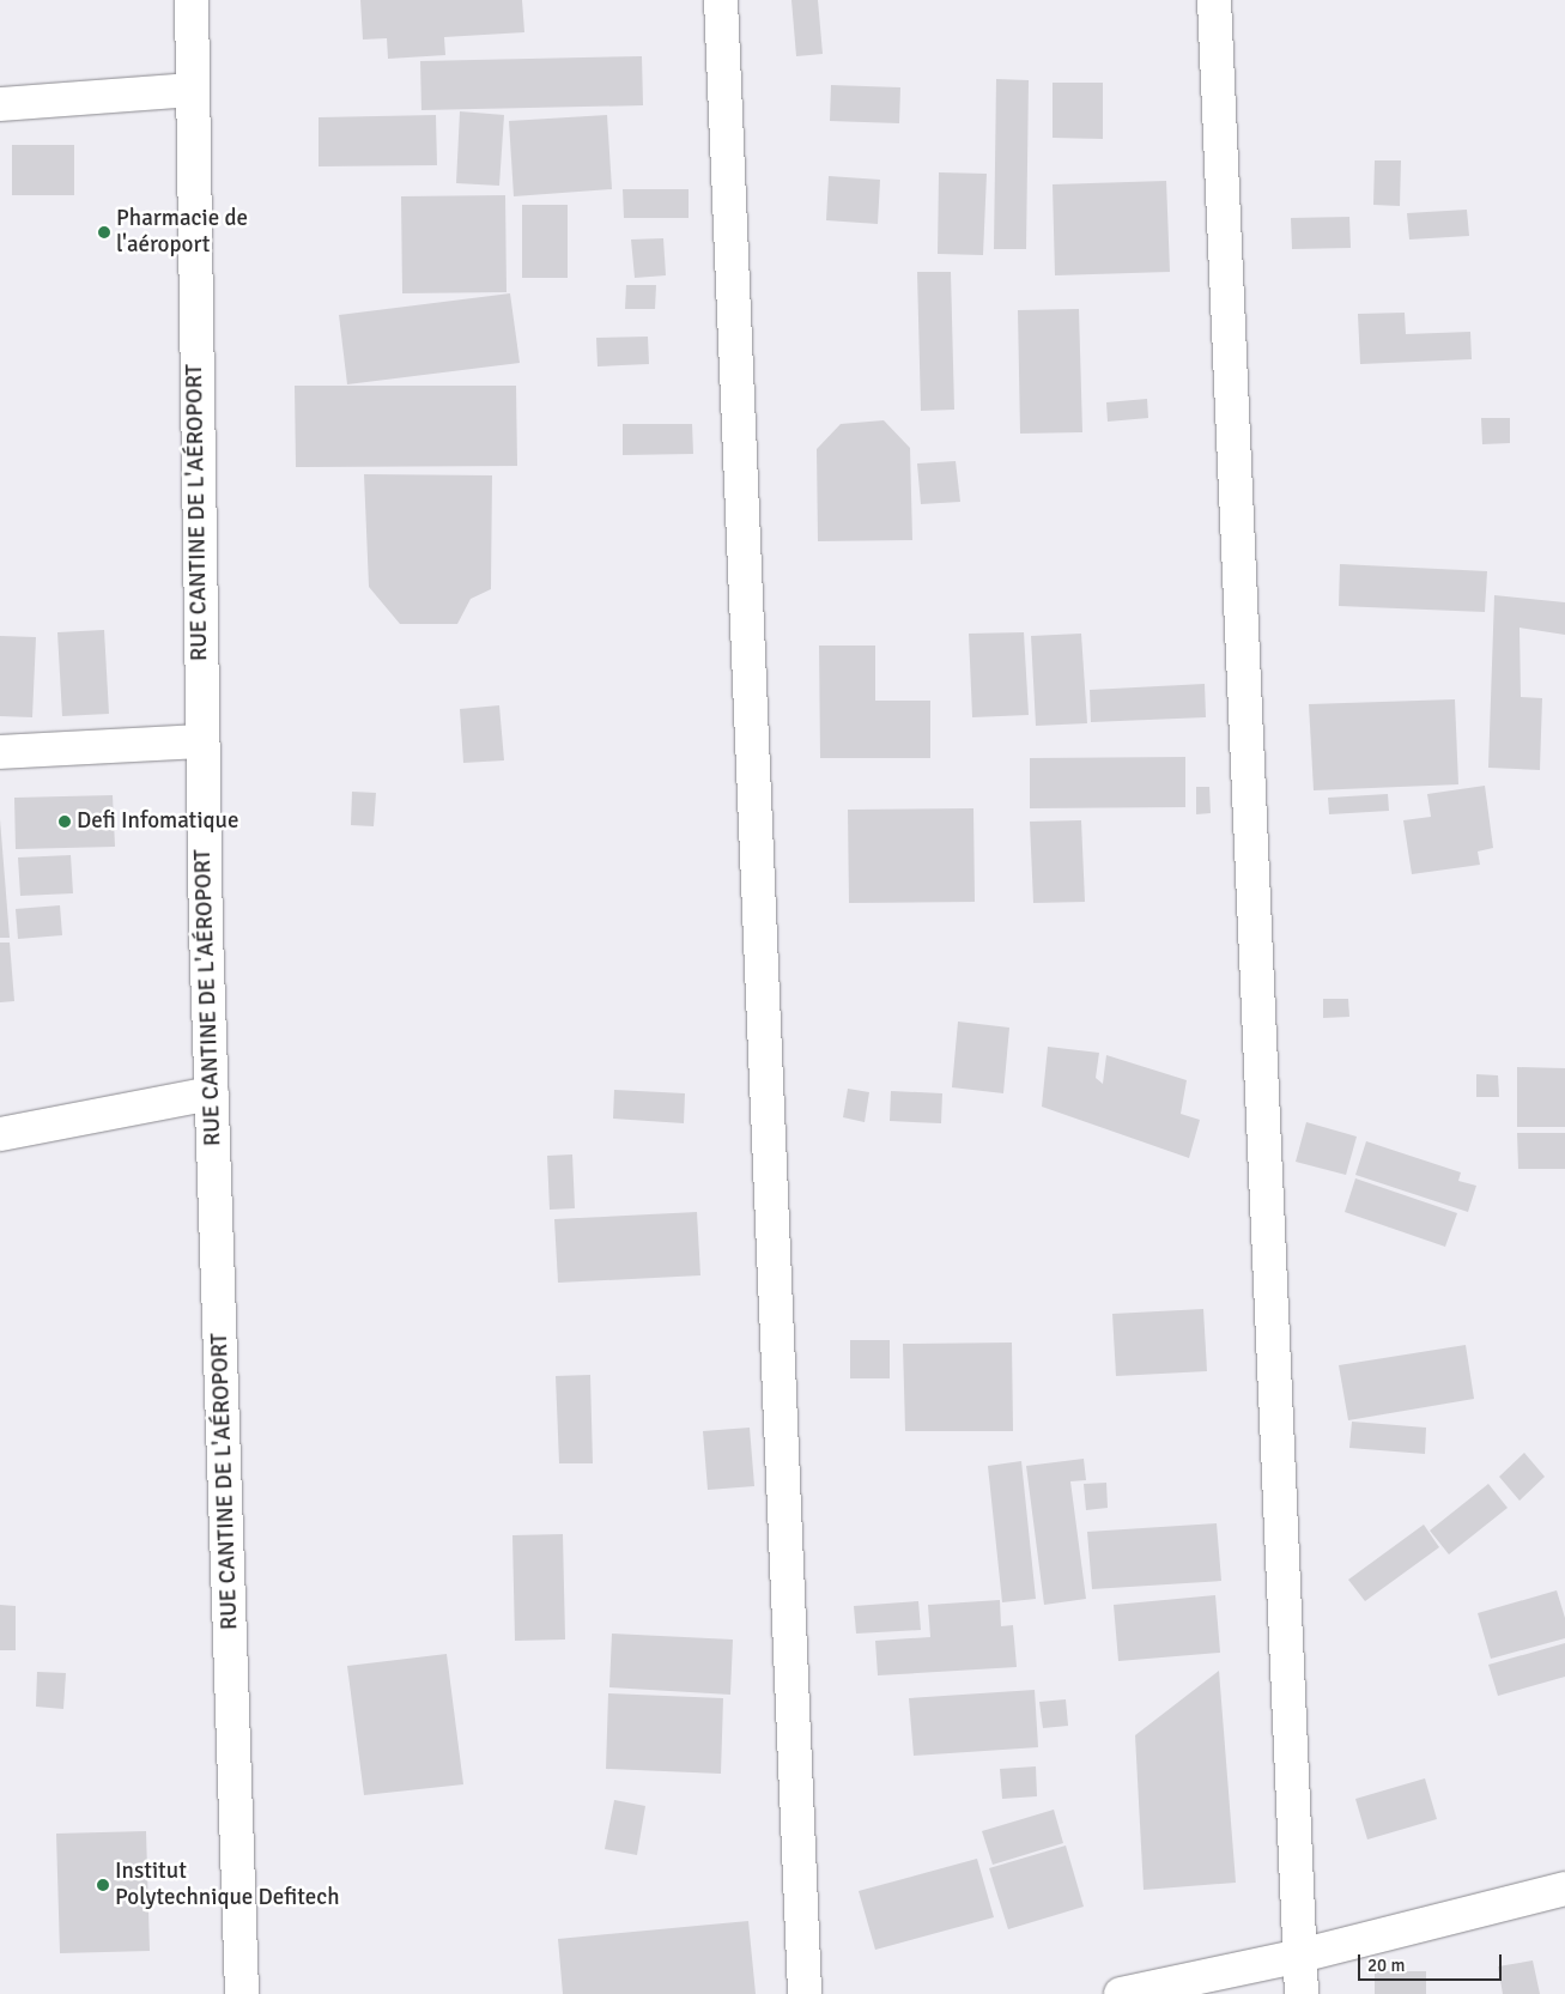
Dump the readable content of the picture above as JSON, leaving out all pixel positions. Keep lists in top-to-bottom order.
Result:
{
  "streets": {
    "street": ["RUE CANTINE DE L'AÉROPORT"]
  },
  "places": ["Pharmacie de l'aéroport", "Defi Infomatique", "Institut Polytechnique Defitech"],
  "scale_bar": "20 m"
}
